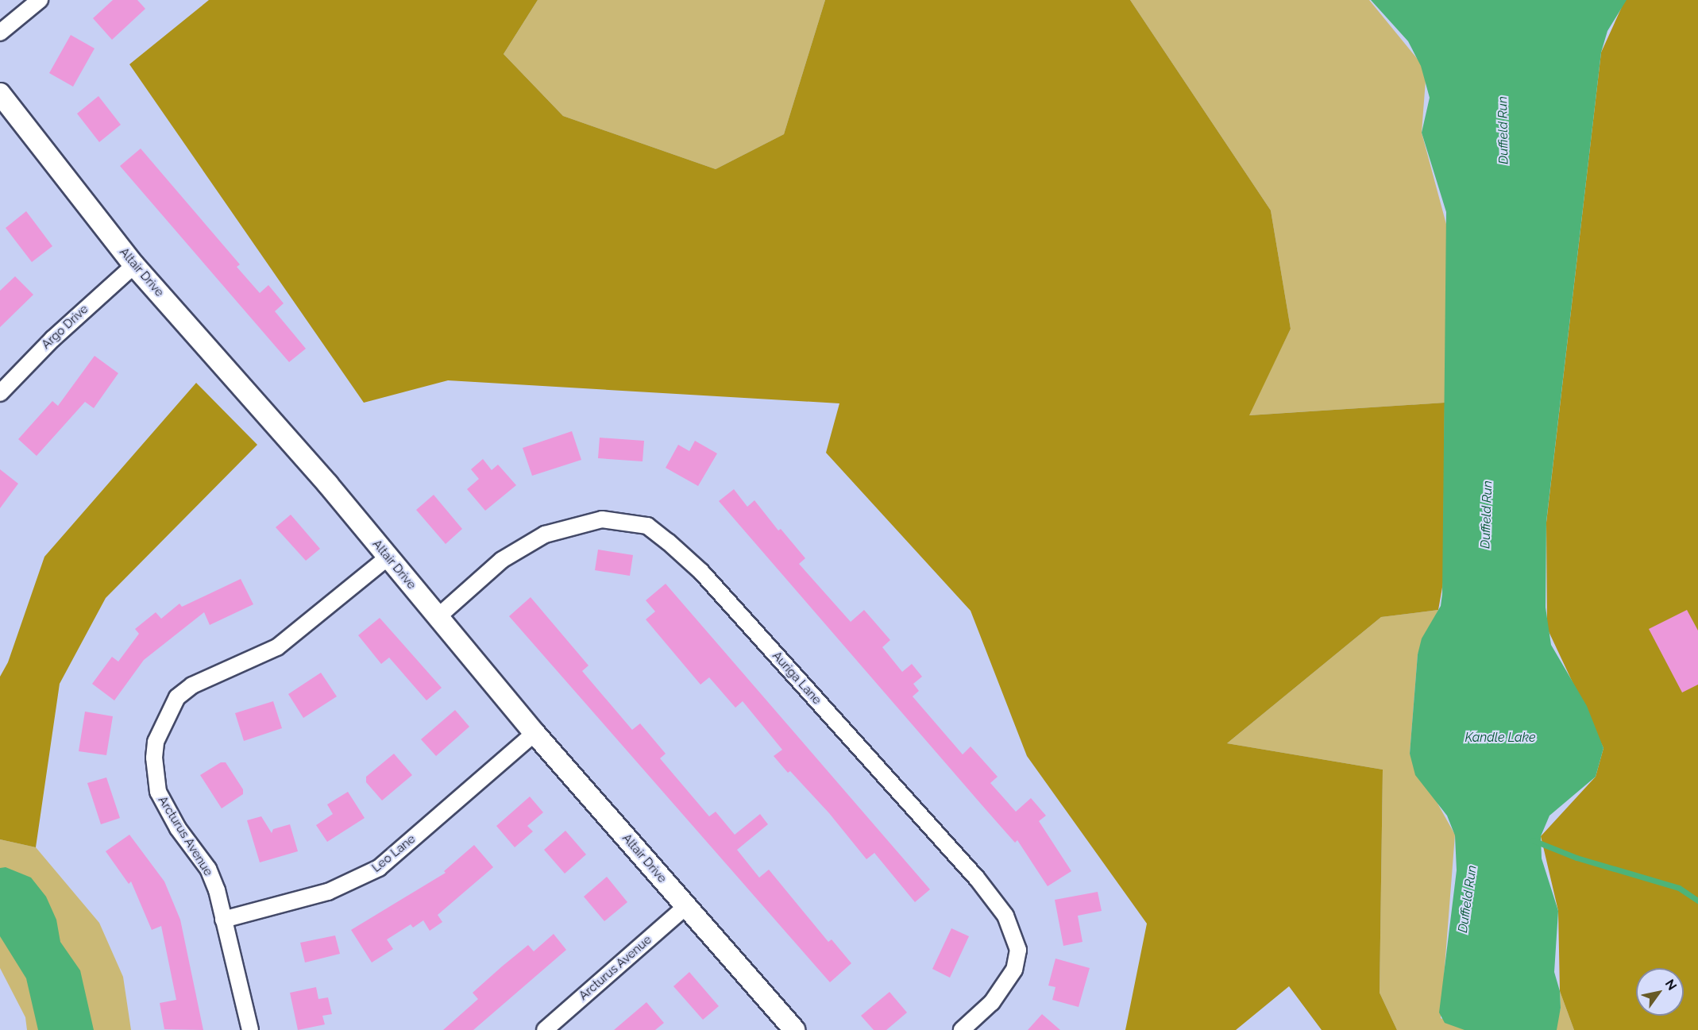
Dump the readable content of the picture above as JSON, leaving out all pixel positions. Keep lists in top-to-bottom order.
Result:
{
  "streets": {
    "street": [
      "Altair Drive",
      "Argo Drive",
      "Auriga Lane",
      "Arcturus Avenue",
      "Leo Lane"
    ]
  },
  "crossings": [
    ["Altair Drive", "Argo Drive"],
    ["Altair Drive", "Auriga Lane"],
    ["Altair Drive", "Arcturus Avenue"],
    ["Altair Drive", "Leo Lane"],
    ["Arcturus Avenue", "Leo Lane"]
  ],
  "water": ["Duffield Run", "Kandle Lake"],
  "north": "top right"
}
